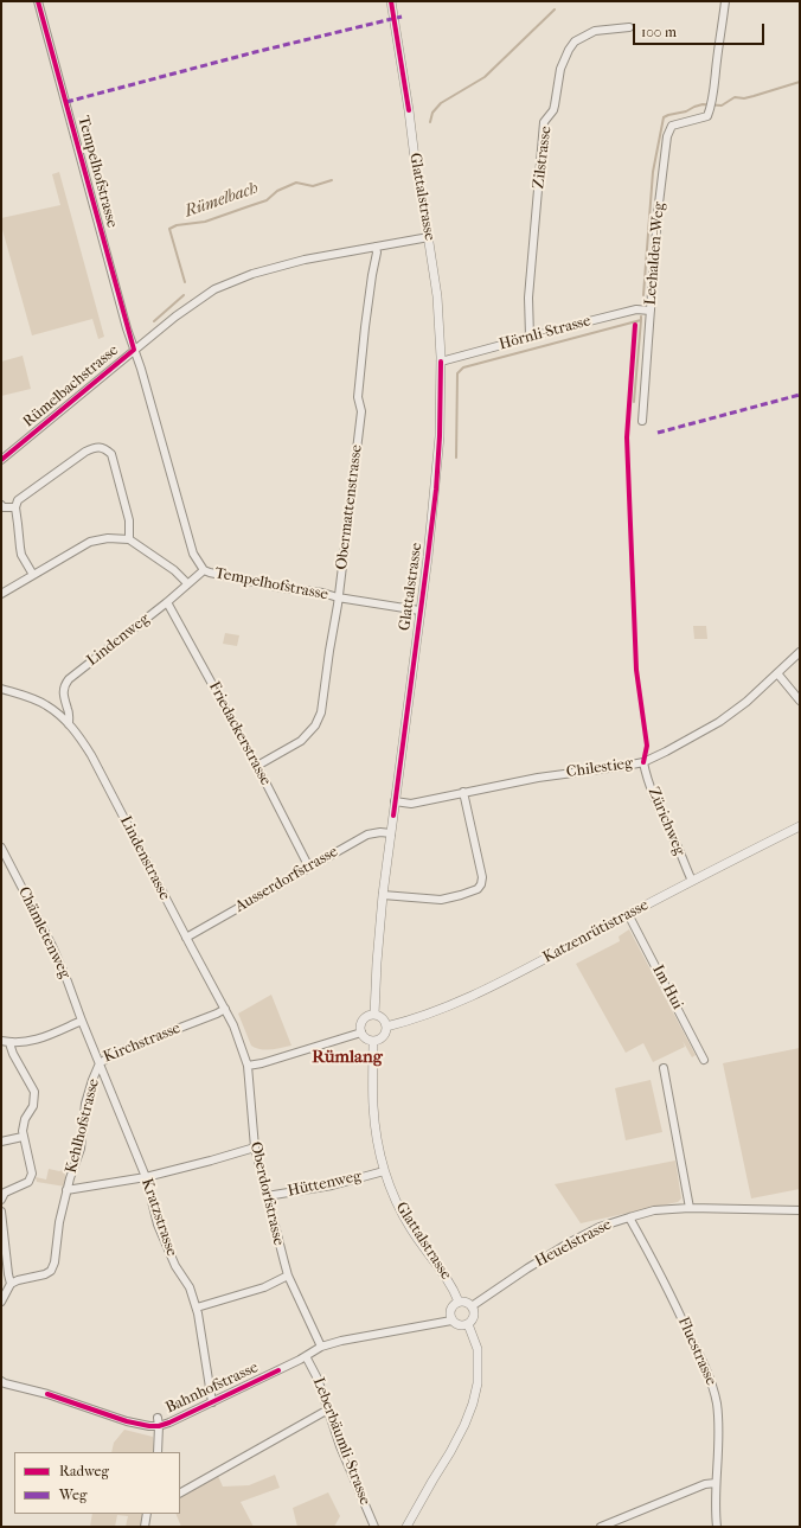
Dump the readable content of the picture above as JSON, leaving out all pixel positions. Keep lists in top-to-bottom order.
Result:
{
  "streets": {
    "street": [
      "Zilstrasse",
      "Tempelhofstrasse",
      "Glattalstrasse",
      "Leehalden-Weg",
      "Hörnli-Strasse",
      "Rümelbachstrasse",
      "Obermattenstrasse",
      "Lindenweg",
      "Friedackerstrasse",
      "Chilestieg",
      "Zürichweg",
      "Lindenstrasse",
      "Ausserdorfstrasse",
      "Katzenrütistrasse",
      "Chämletenweg",
      "Im Hui",
      "Kirchstrasse",
      "Kehlhofstrasse",
      "Hüttenweg",
      "Oberdorfstrasse",
      "Kratzstrasse",
      "Heuelstrasse",
      "Fluestrasse",
      "Bahnhofstrasse",
      "Leberbäumli-Strasse"
    ]
  },
  "crossings": [
    ["Zilstrasse", "Hörnli-Strasse"],
    ["Tempelhofstrasse", "Glattalstrasse"],
    ["Tempelhofstrasse", "Rümelbachstrasse"],
    ["Tempelhofstrasse", "Obermattenstrasse"],
    ["Tempelhofstrasse", "Lindenweg"],
    ["Glattalstrasse", "Hörnli-Strasse"],
    ["Glattalstrasse", "Rümelbachstrasse"],
    ["Glattalstrasse", "Chilestieg"],
    ["Glattalstrasse", "Ausserdorfstrasse"],
    ["Glattalstrasse", "Katzenrütistrasse"],
    ["Glattalstrasse", "Hüttenweg"],
    ["Glattalstrasse", "Heuelstrasse"],
    ["Glattalstrasse", "Bahnhofstrasse"],
    ["Leehalden-Weg", "Hörnli-Strasse"],
    ["Rümelbachstrasse", "Obermattenstrasse"],
    ["Obermattenstrasse", "Friedackerstrasse"],
    ["Lindenweg", "Friedackerstrasse"],
    ["Lindenweg", "Lindenstrasse"],
    ["Friedackerstrasse", "Ausserdorfstrasse"],
    ["Chilestieg", "Zürichweg"],
    ["Zürichweg", "Katzenrütistrasse"],
    ["Lindenstrasse", "Ausserdorfstrasse"],
    ["Lindenstrasse", "Kirchstrasse"],
    ["Lindenstrasse", "Oberdorfstrasse"],
    ["Katzenrütistrasse", "Im Hui"],
    ["Chämletenweg", "Kirchstrasse"],
    ["Kirchstrasse", "Kehlhofstrasse"],
    ["Kirchstrasse", "Kratzstrasse"],
    ["Kehlhofstrasse", "Kratzstrasse"],
    ["Hüttenweg", "Oberdorfstrasse"],
    ["Oberdorfstrasse", "Bahnhofstrasse"],
    ["Kratzstrasse", "Bahnhofstrasse"],
    ["Heuelstrasse", "Fluestrasse"],
    ["Heuelstrasse", "Bahnhofstrasse"],
    ["Bahnhofstrasse", "Leberbäumli-Strasse"]
  ],
  "districts": ["Rümlang"],
  "water": ["Rümelbach"],
  "legend": ["Radweg", "Weg"],
  "scale_bar": "100 m"
}
